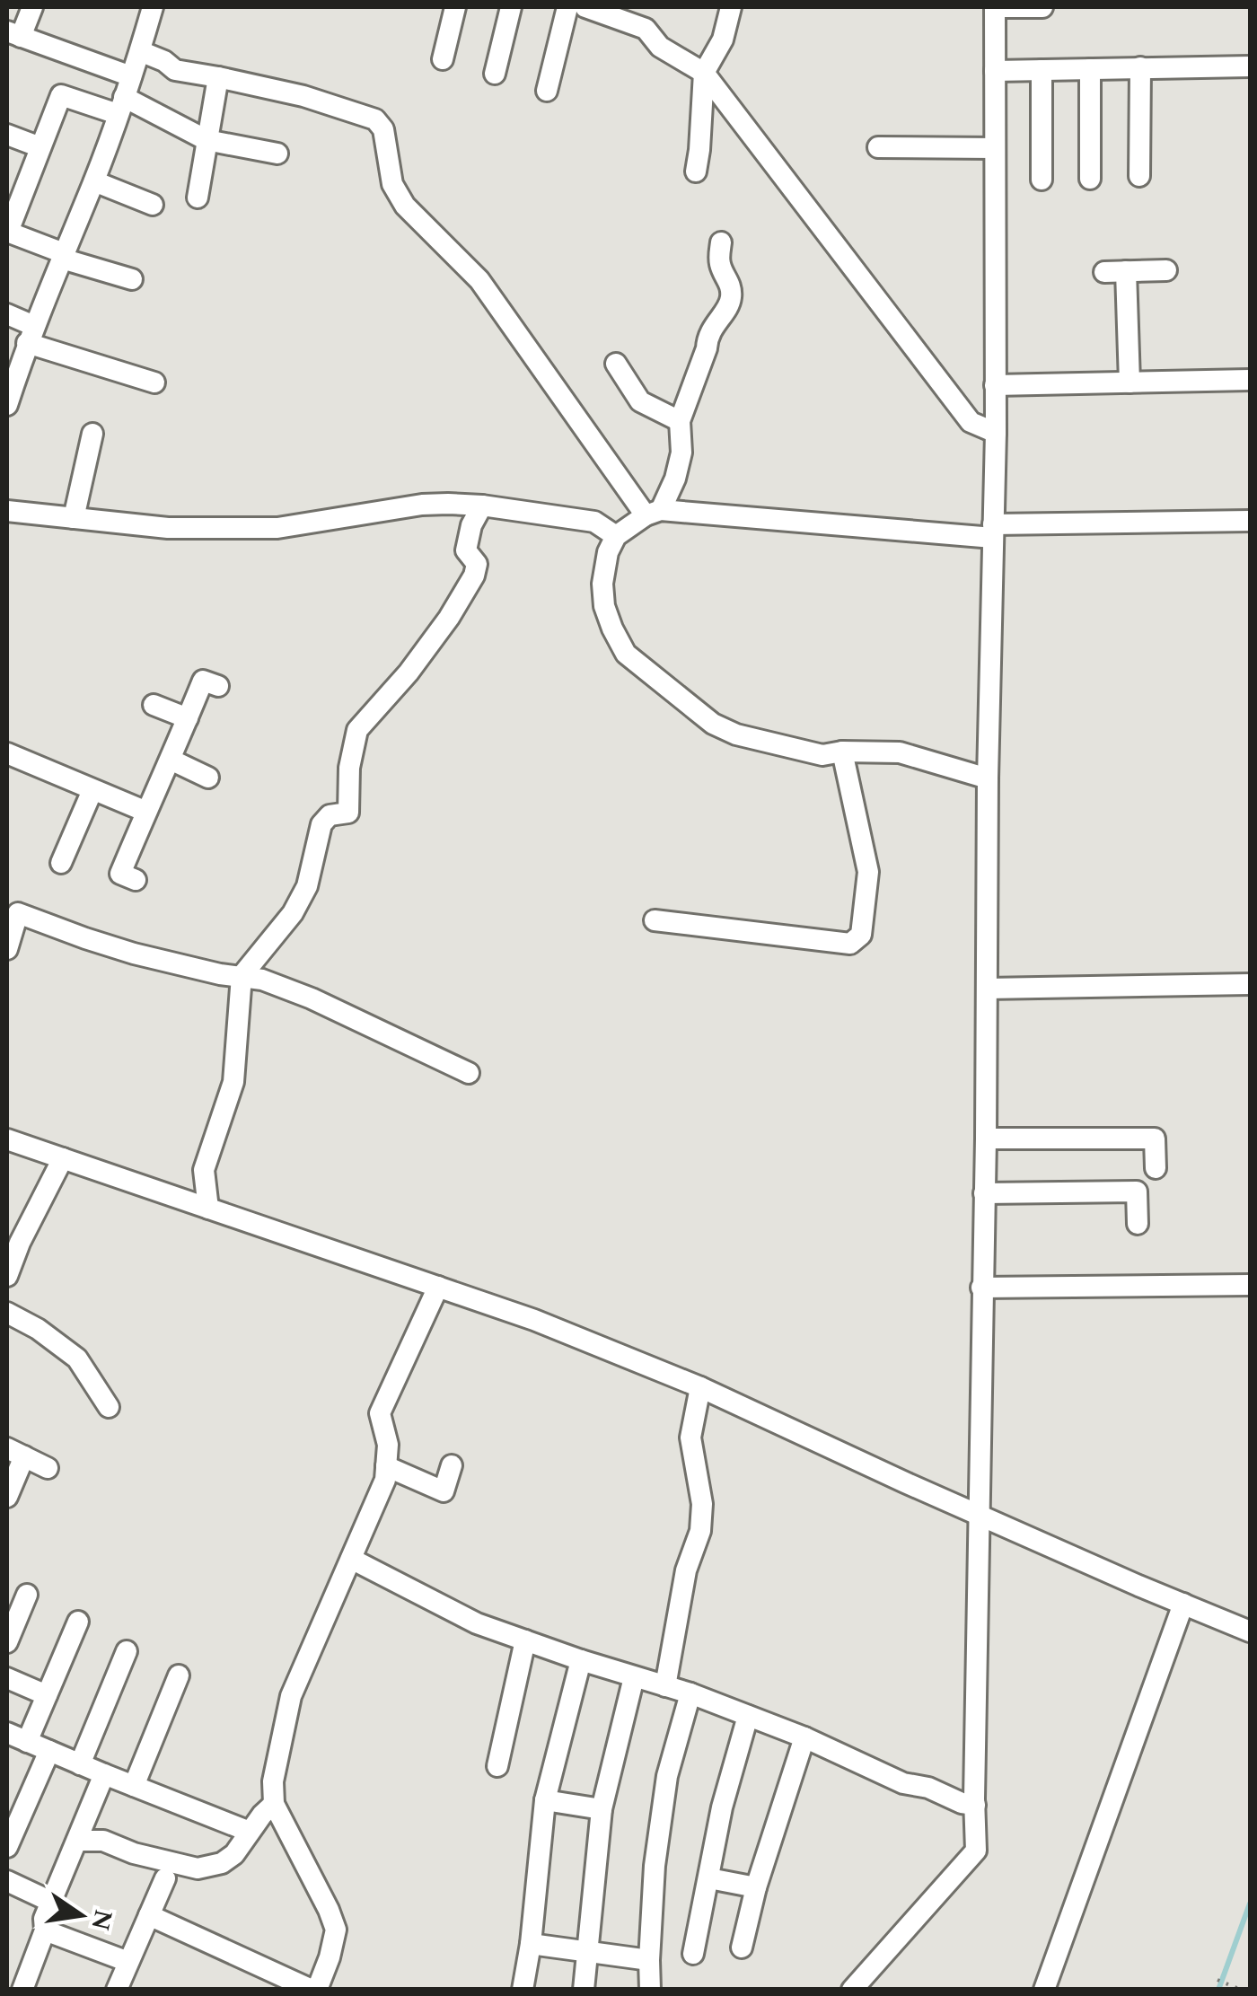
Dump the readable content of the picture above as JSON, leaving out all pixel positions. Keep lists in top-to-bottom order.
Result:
{
  "north": "right"
}
